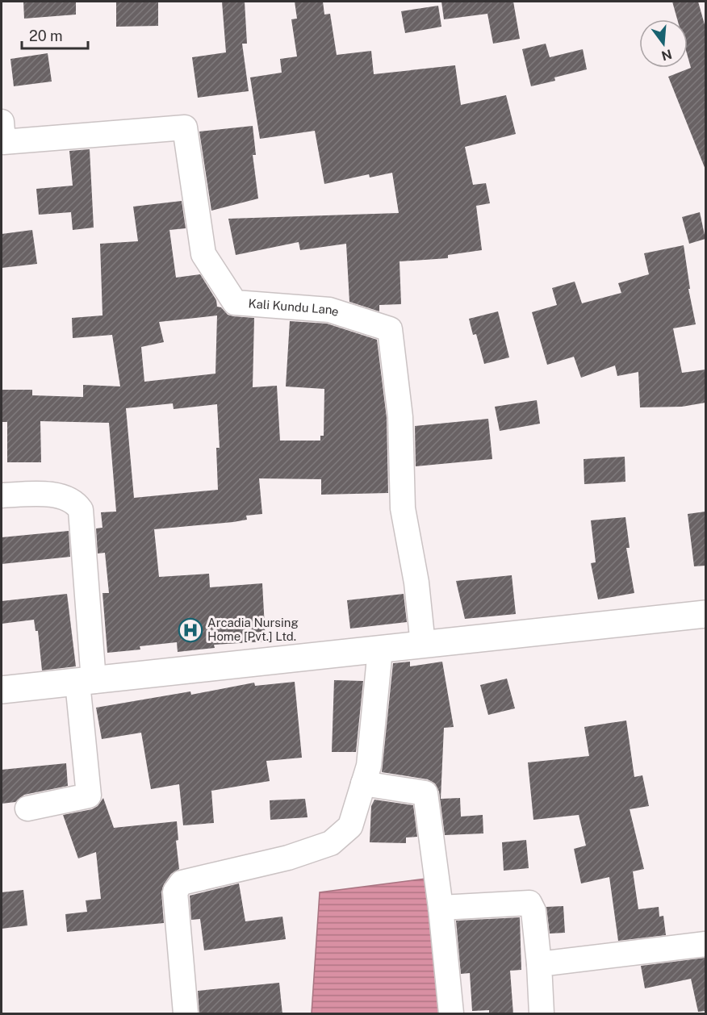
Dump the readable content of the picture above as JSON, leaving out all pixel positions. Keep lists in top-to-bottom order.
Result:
{
  "streets": {
    "street": ["Kali Kundu Lane"]
  },
  "places": {
    "hospital": ["Arcadia Nursing Home [Pvt.] Ltd."]
  },
  "scale_bar": "20 m",
  "north": "bottom"
}
